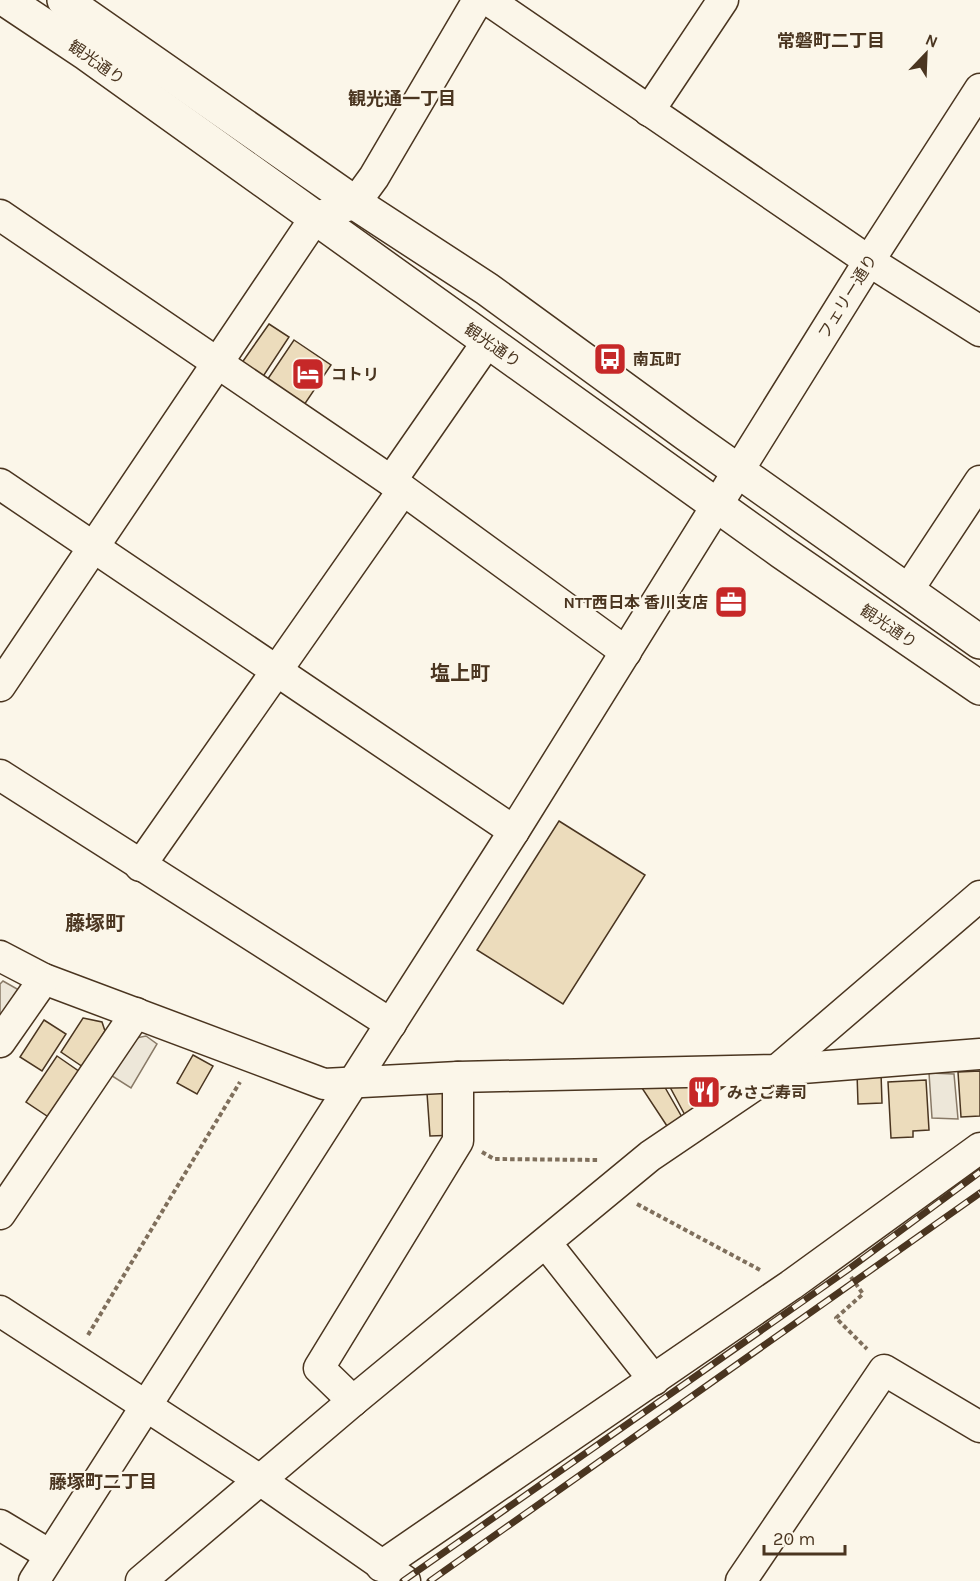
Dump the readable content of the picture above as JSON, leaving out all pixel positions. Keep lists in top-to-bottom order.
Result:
{
  "streets": {
    "main road": ["観光通り"],
    "street": ["フェリー通り"]
  },
  "crossings": [
    ["観光通り", "フェリー通り"]
  ],
  "districts": [
    "常磐町二丁目",
    "観光通一丁目",
    "塩上町",
    "藤塚町",
    "藤塚町二丁目"
  ],
  "places": {
    "bus stop": ["南瓦町"],
    "hotel": ["コトリ"],
    "office": ["NTT西日本 香川支店"],
    "restaurant": ["みさご寿司"]
  },
  "scale_bar": "20 m",
  "north": "top right"
}
